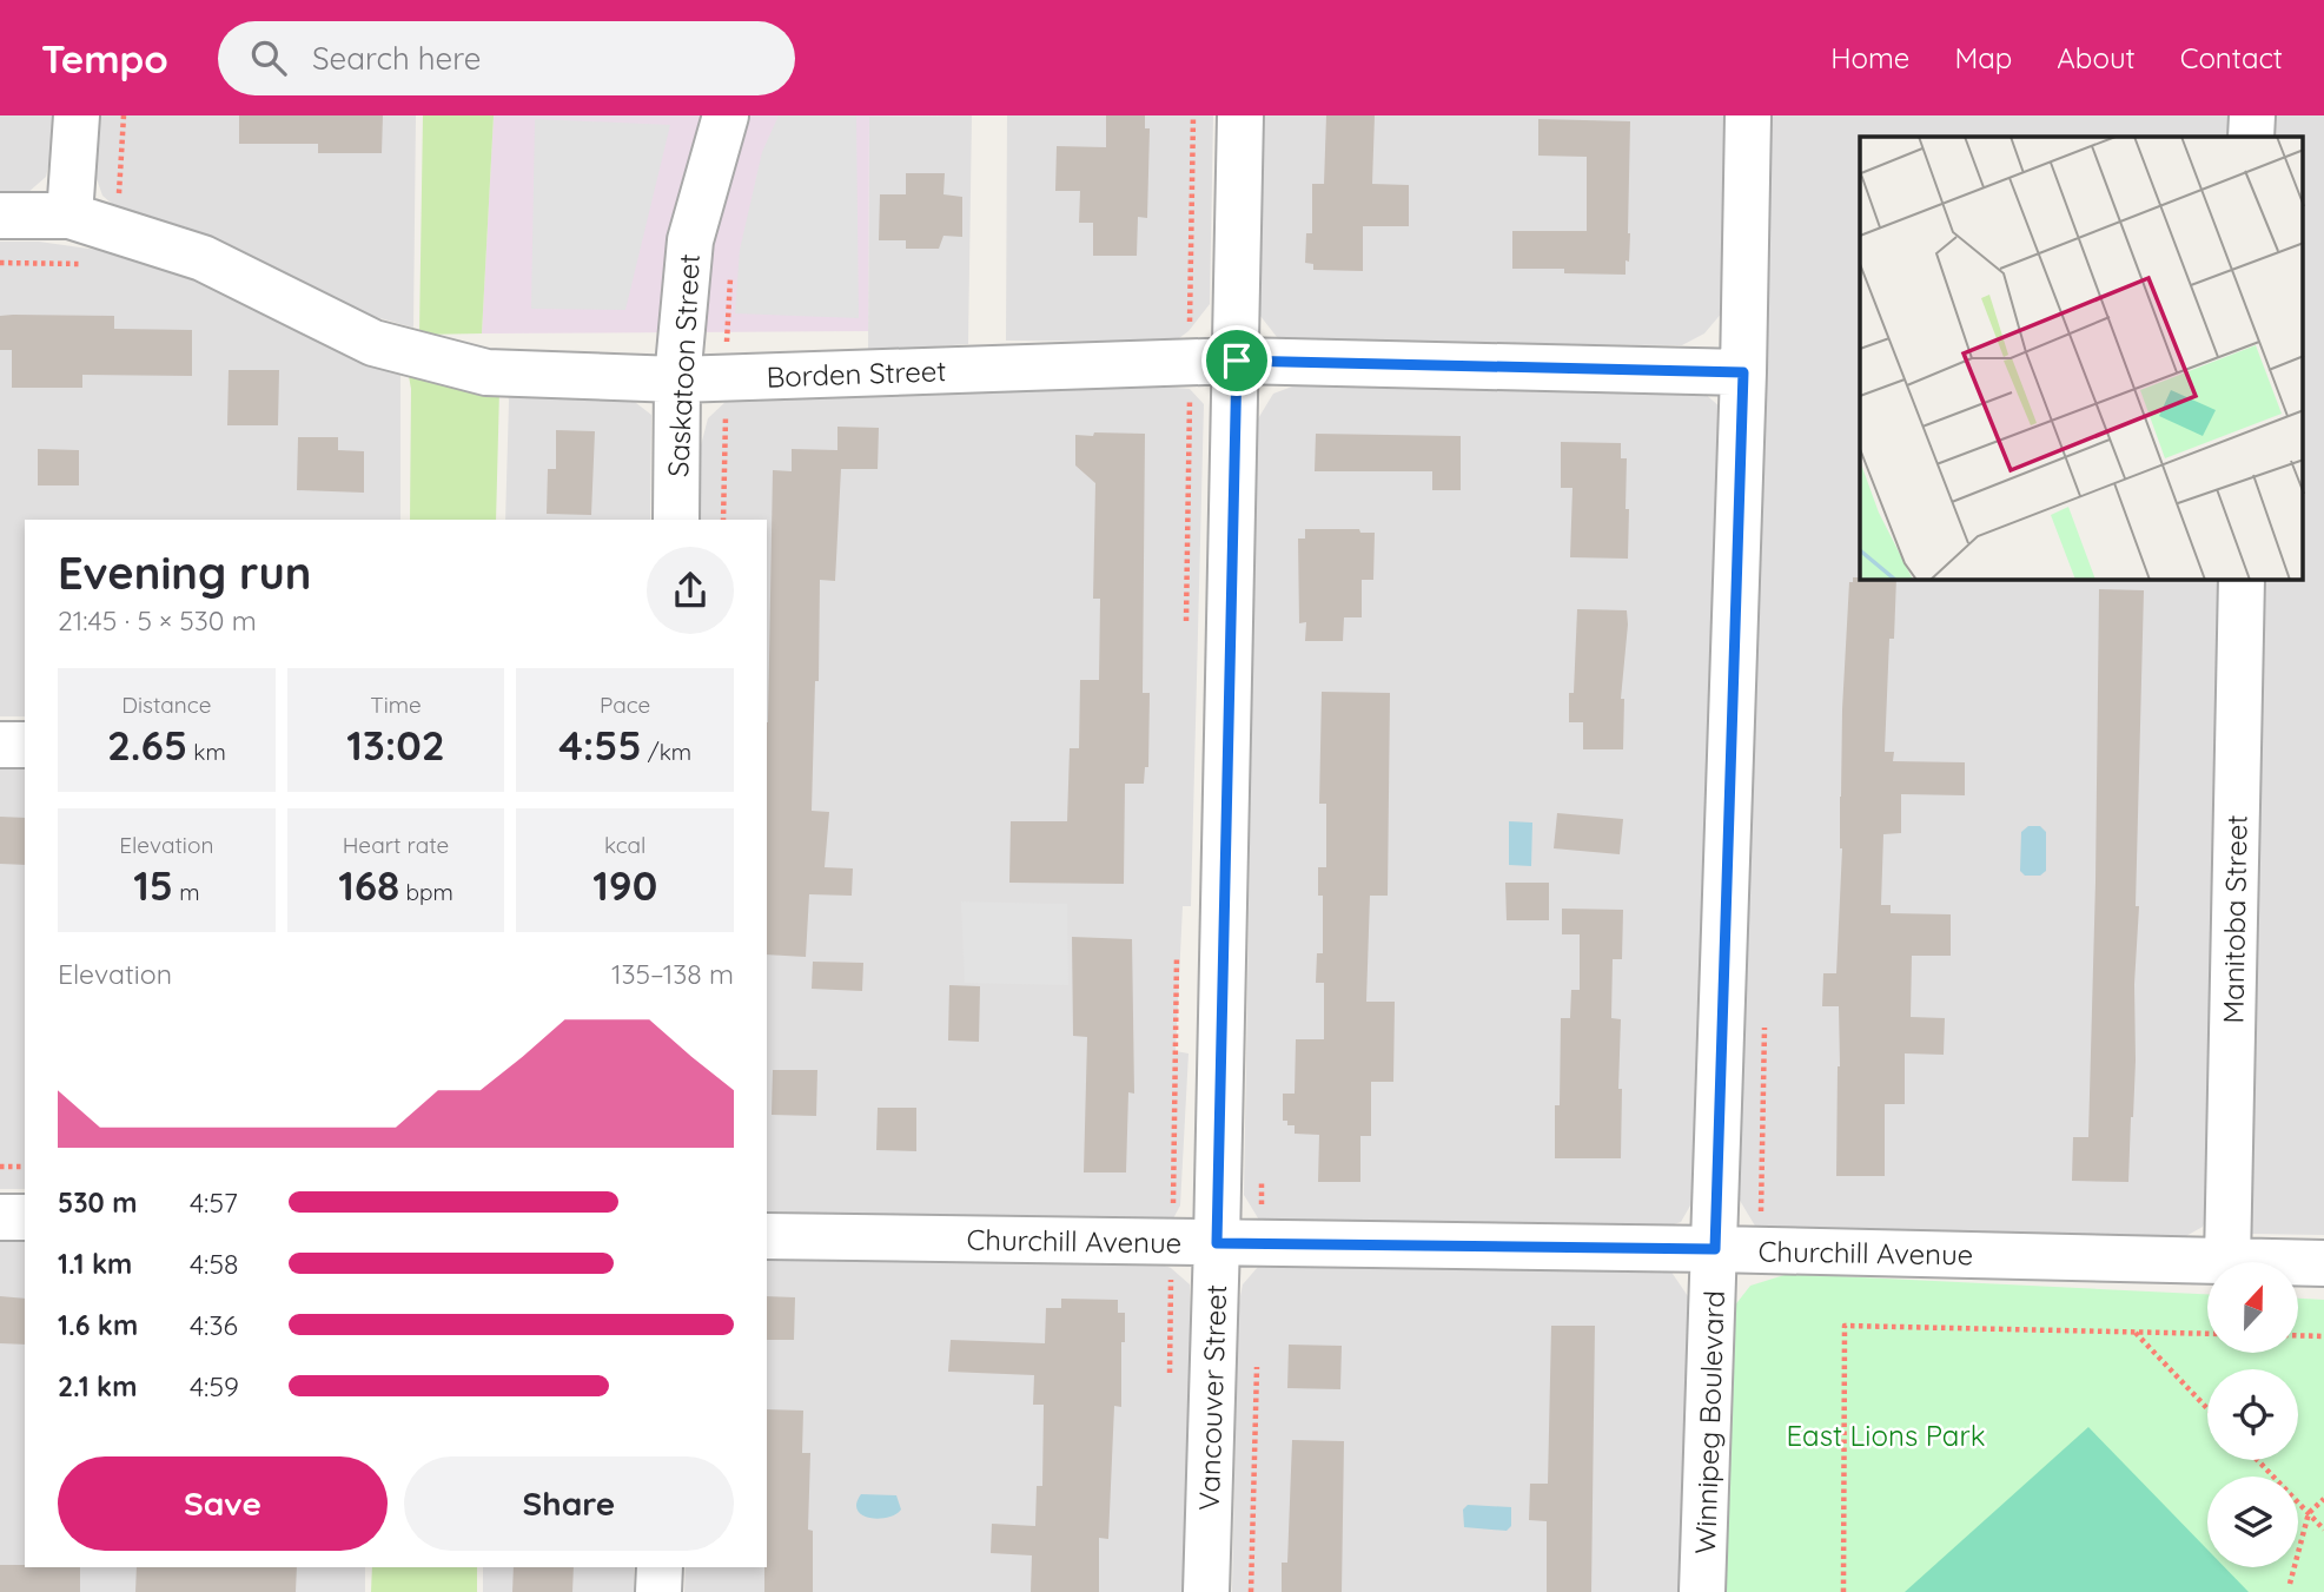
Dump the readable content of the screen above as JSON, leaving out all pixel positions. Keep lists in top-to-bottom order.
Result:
{
  "streets": {
    "street": [
      "Saskatoon Street",
      "Borden Street",
      "Manitoba Street",
      "Churchill Avenue",
      "Vancouver Street",
      "Winnipeg Boulevard"
    ]
  },
  "crossings": [
    ["Saskatoon Street", "Borden Street"],
    ["Borden Street", "Vancouver Street"],
    ["Borden Street", "Winnipeg Boulevard"],
    ["Manitoba Street", "Churchill Avenue"],
    ["Churchill Avenue", "Vancouver Street"],
    ["Churchill Avenue", "Winnipeg Boulevard"]
  ],
  "parks": ["East Lions Park"],
  "north": "top",
  "page": {
    "header": "Tempo",
    "search": "Search here",
    "nav": [
      "Home",
      "Map",
      "About",
      "Contact"
    ],
    "heading": ["Evening run", "21:45 · 5 × 530 m"],
    "stats": [
      ["Distance", "2.65 km"],
      ["Time", "13:02"],
      ["Pace", "4:55 /km"],
      ["Elevation", "15 m"],
      ["Heart rate", "168 bpm"],
      ["kcal", "190"]
    ],
    "chart": ["Elevation", "135–138 m"],
    "list": [
      {
        "name": "530 m",
        "note": "4:57"
      },
      {
        "name": "1.1 km",
        "note": "4:58"
      },
      {
        "name": "1.6 km",
        "note": "4:36"
      },
      {
        "name": "2.1 km",
        "note": "4:59"
      }
    ],
    "buttons": ["Save", "Share"]
  }
}
